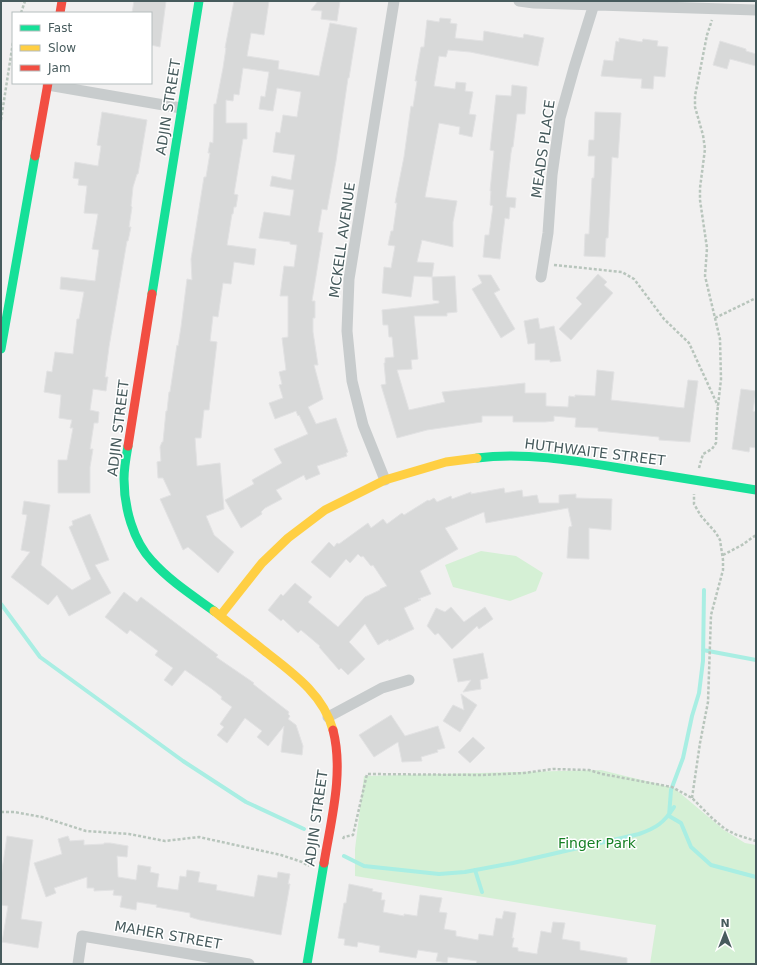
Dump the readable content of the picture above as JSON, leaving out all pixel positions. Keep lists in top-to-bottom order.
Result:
{
  "streets": {
    "street": [
      "ADJIN STREET",
      "MEADS PLACE",
      "MCKELL AVENUE",
      "HUTHWAITE STREET",
      "MAHER STREET"
    ]
  },
  "crossings": [
    ["ADJIN STREET", "HUTHWAITE STREET"],
    ["MCKELL AVENUE", "HUTHWAITE STREET"]
  ],
  "parks": ["Finger Park"],
  "legend": ["Fast", "Slow", "Jam"],
  "north": "top"
}
